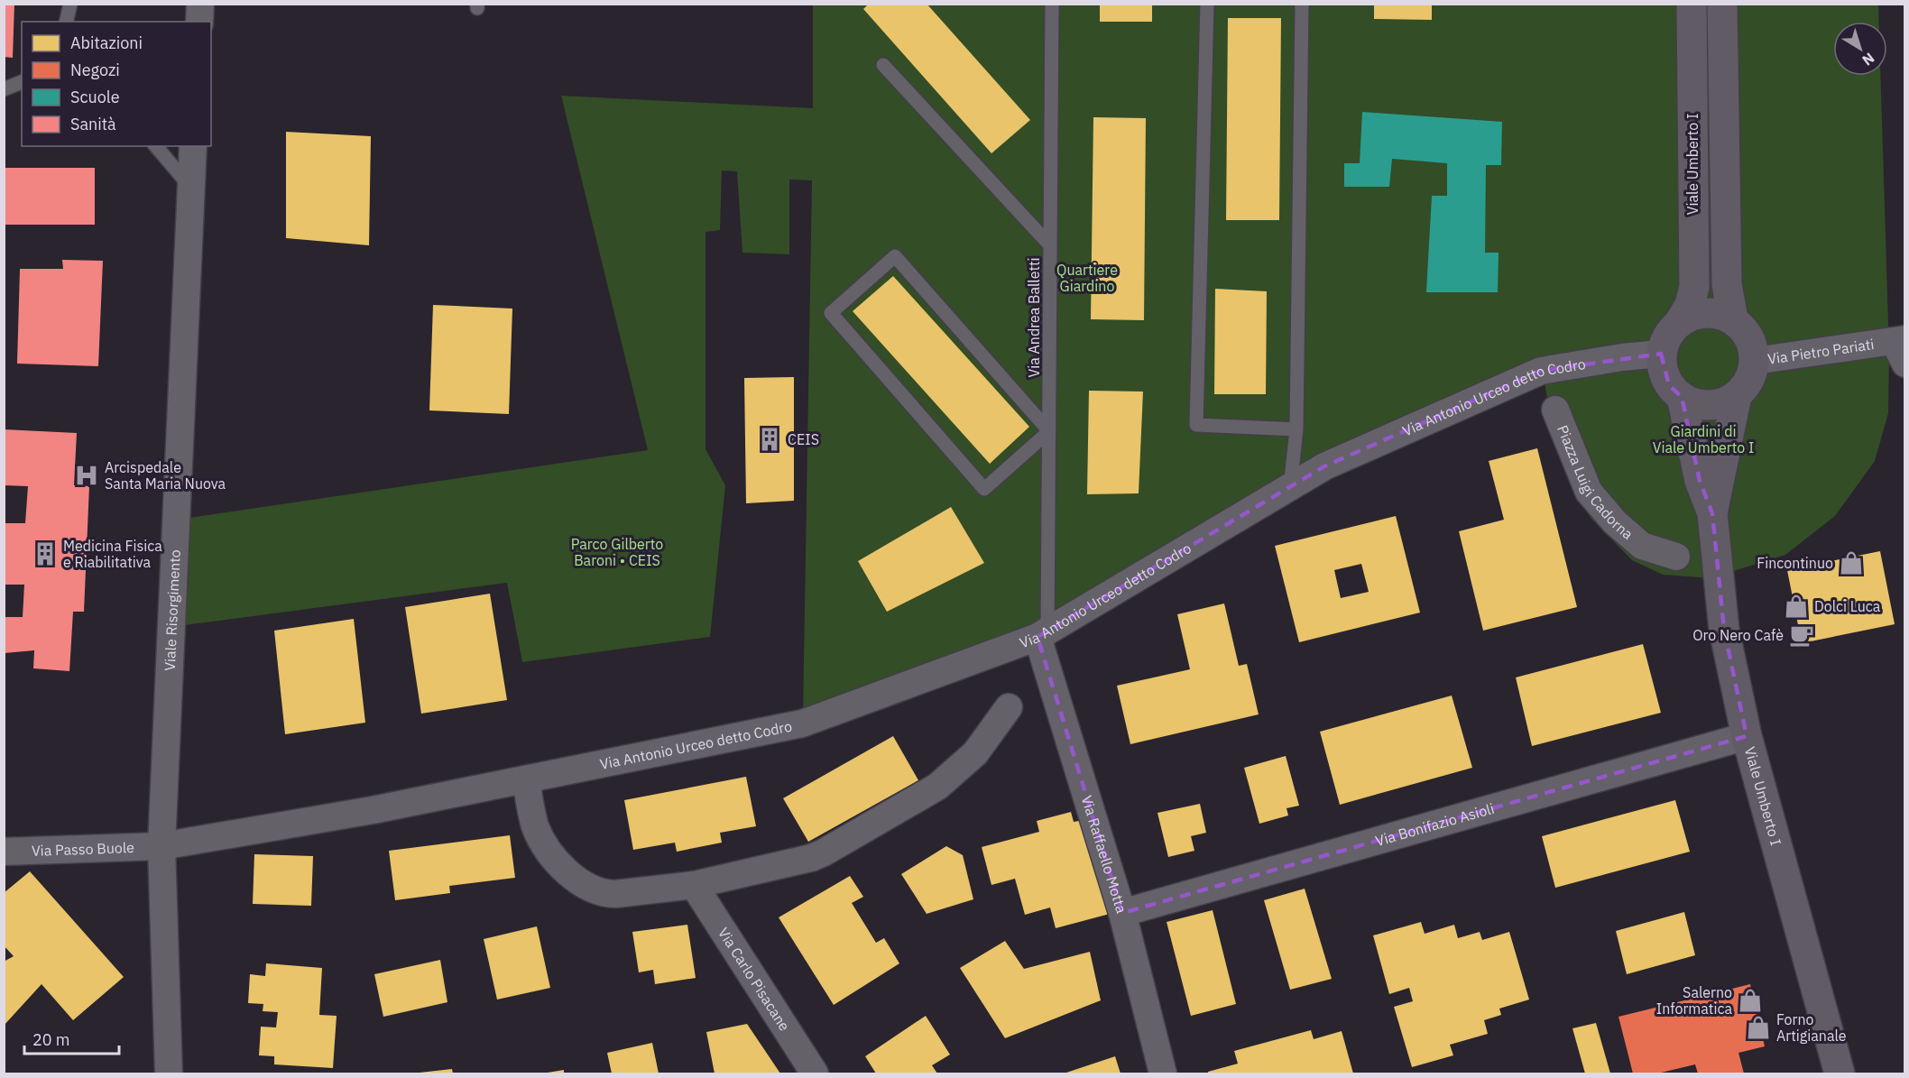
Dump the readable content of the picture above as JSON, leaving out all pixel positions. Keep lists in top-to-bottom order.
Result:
{
  "streets": {
    "main road": ["Viale Umberto I"],
    "street": [
      "Via Pietro Pariati",
      "Via Antonio Urceo detto Codro",
      "Piazza Luigi Cadorna",
      "Viale Risorgimento",
      "Via Bonifazio Asioli",
      "Via Passo Buole",
      "Via Raffaello Motta",
      "Via Carlo Pisacane"
    ],
    "lane": ["Via Andrea Balletti"]
  },
  "crossings": [
    ["Viale Umberto I", "Via Pietro Pariati"],
    ["Viale Umberto I", "Via Antonio Urceo detto Codro"],
    ["Viale Umberto I", "Via Bonifazio Asioli"],
    ["Via Andrea Balletti", "Via Antonio Urceo detto Codro"],
    ["Via Andrea Balletti", "Via Raffaello Motta"],
    ["Via Pietro Pariati", "Via Antonio Urceo detto Codro"],
    ["Via Antonio Urceo detto Codro", "Viale Risorgimento"],
    ["Via Antonio Urceo detto Codro", "Via Passo Buole"],
    ["Via Antonio Urceo detto Codro", "Via Raffaello Motta"],
    ["Viale Risorgimento", "Via Passo Buole"],
    ["Via Bonifazio Asioli", "Via Raffaello Motta"]
  ],
  "parks": ["Quartiere Giardino", "Giardini di Viale Umberto I", "Parco Gilberto Baroni • CEIS"],
  "places": {
    "building": ["CEIS", "Medicina Fisica e Riabilitativa"],
    "hospital": ["Arcispedale Santa Maria Nuova"],
    "shop": [
      "Fincontinuo",
      "Dolci Luca",
      "Salerno Informatica",
      "Forno Artigianale"
    ],
    "cafe": ["Oro Nero Cafè"]
  },
  "legend": [
    "Abitazioni",
    "Negozi",
    "Scuole",
    "Sanità"
  ],
  "scale_bar": "20 m",
  "north": "bottom right"
}
